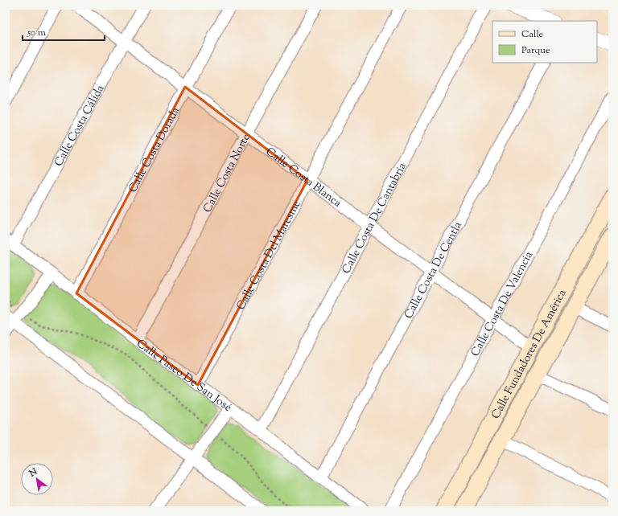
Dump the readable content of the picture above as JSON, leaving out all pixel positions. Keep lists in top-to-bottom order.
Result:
{
  "streets": {
    "main road": ["Calle Fundadores De América"],
    "street": [
      "Calle Costa Cálida",
      "Calle Costa Dorada",
      "Calle Costa Norte",
      "Calle Costa Blanca",
      "Calle Costa De Cantabria",
      "Calle Costa Del Maresme",
      "Calle Costa De Centla",
      "Calle Costa De Valencia",
      "Calle Paseo De San José"
    ]
  },
  "crossings": [
    ["Calle Costa Cálida", "Calle Costa Blanca"],
    ["Calle Costa Cálida", "Calle Paseo De San José"],
    ["Calle Costa Dorada", "Calle Costa Blanca"],
    ["Calle Costa Dorada", "Calle Paseo De San José"],
    ["Calle Costa Norte", "Calle Costa Blanca"],
    ["Calle Costa Norte", "Calle Paseo De San José"],
    ["Calle Costa Blanca", "Calle Costa De Cantabria"],
    ["Calle Costa Blanca", "Calle Costa Del Maresme"],
    ["Calle Costa Blanca", "Calle Costa De Centla"],
    ["Calle Costa Blanca", "Calle Costa De Valencia"],
    ["Calle Costa Blanca", "Calle Fundadores De América"],
    ["Calle Costa De Cantabria", "Calle Paseo De San José"],
    ["Calle Costa Del Maresme", "Calle Paseo De San José"],
    ["Calle Costa De Centla", "Calle Paseo De San José"]
  ],
  "legend": ["Calle", "Parque"],
  "scale_bar": "50 m",
  "north": "top left"
}
